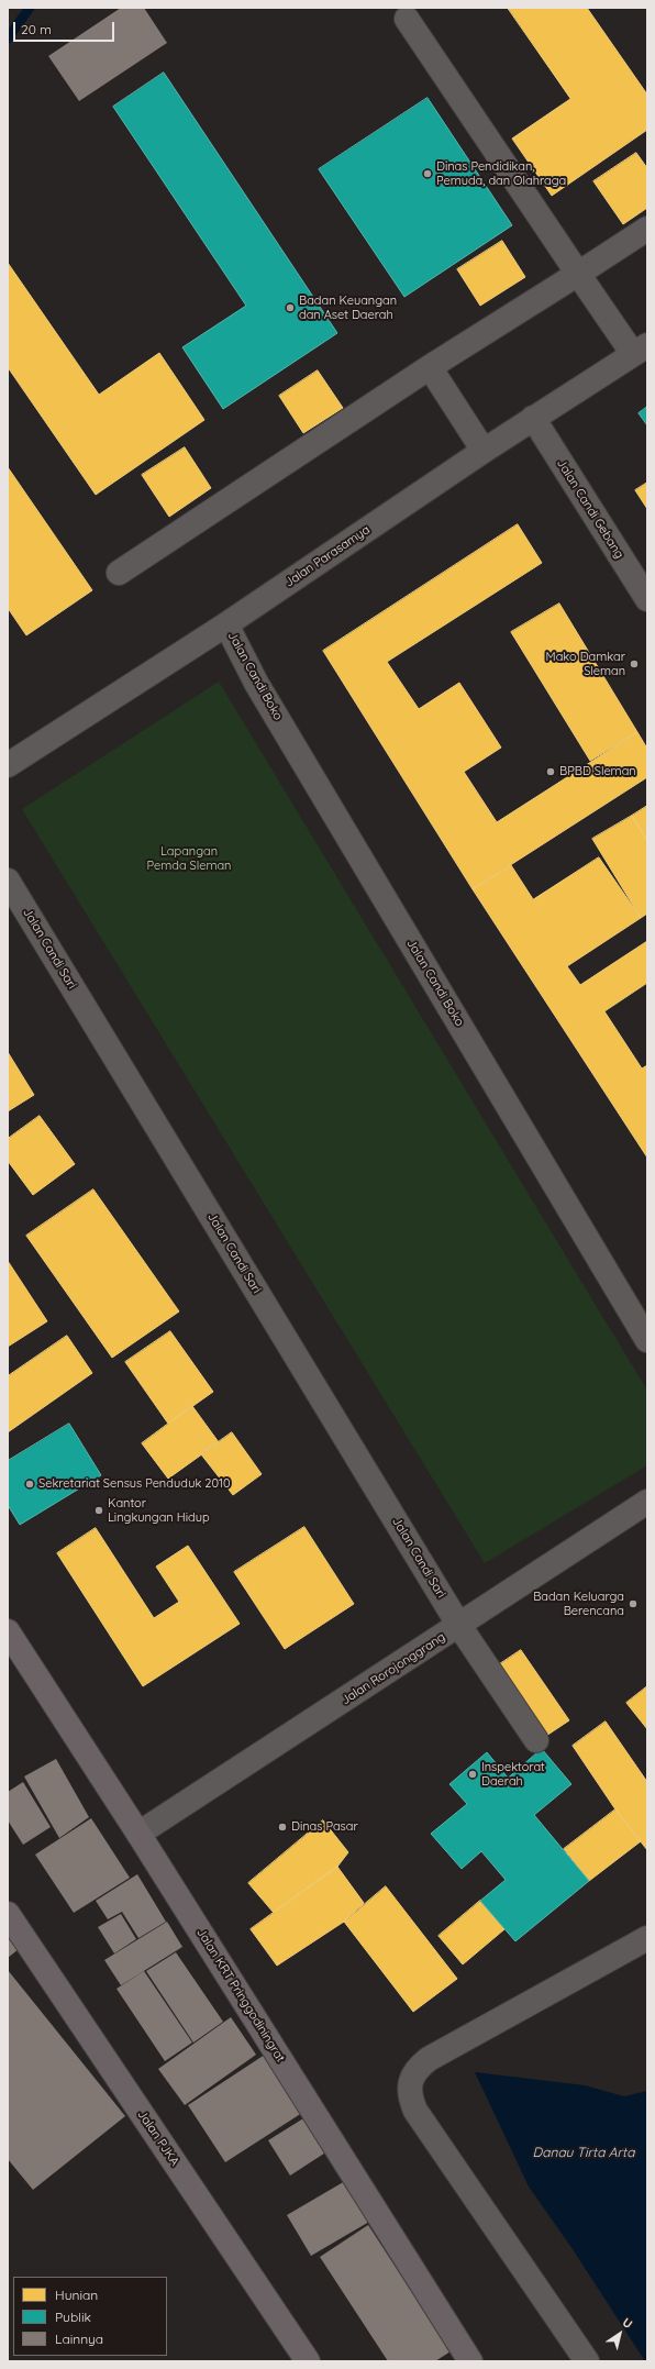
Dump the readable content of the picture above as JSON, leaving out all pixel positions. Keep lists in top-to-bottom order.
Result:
{
  "streets": {
    "main road": ["Jalan KRT Pringgodiningrat", "Jalan PJKA"],
    "street": [
      "Jalan Candi Gebang",
      "Jalan Parasamya",
      "Jalan Candi Boko",
      "Jalan Candi Sari",
      "Jalan Rorojonggrang"
    ]
  },
  "crossings": [
    ["Jalan Candi Gebang", "Jalan Parasamya"],
    ["Jalan Parasamya", "Jalan Candi Boko"],
    ["Jalan Candi Sari", "Jalan Rorojonggrang"],
    ["Jalan Rorojonggrang", "Jalan KRT Pringgodiningrat"]
  ],
  "water": ["Danau Tirta Arta"],
  "parks": ["Lapangan Pemda Sleman"],
  "places": [
    "Dinas Pendidikan, Pemuda, dan Olahraga",
    "Badan Keuangan dan Aset Daerah",
    "Mako Damkar Sleman",
    "BPBD Sleman",
    "Sekretariat Sensus Penduduk 2010",
    "Kantor Lingkungan Hidup",
    "Badan Keluarga Berencana",
    "Inspektorat Daerah",
    "Dinas Pasar"
  ],
  "legend": ["Hunian", "Publik", "Lainnya"],
  "scale_bar": "20 m",
  "north": "top right"
}
